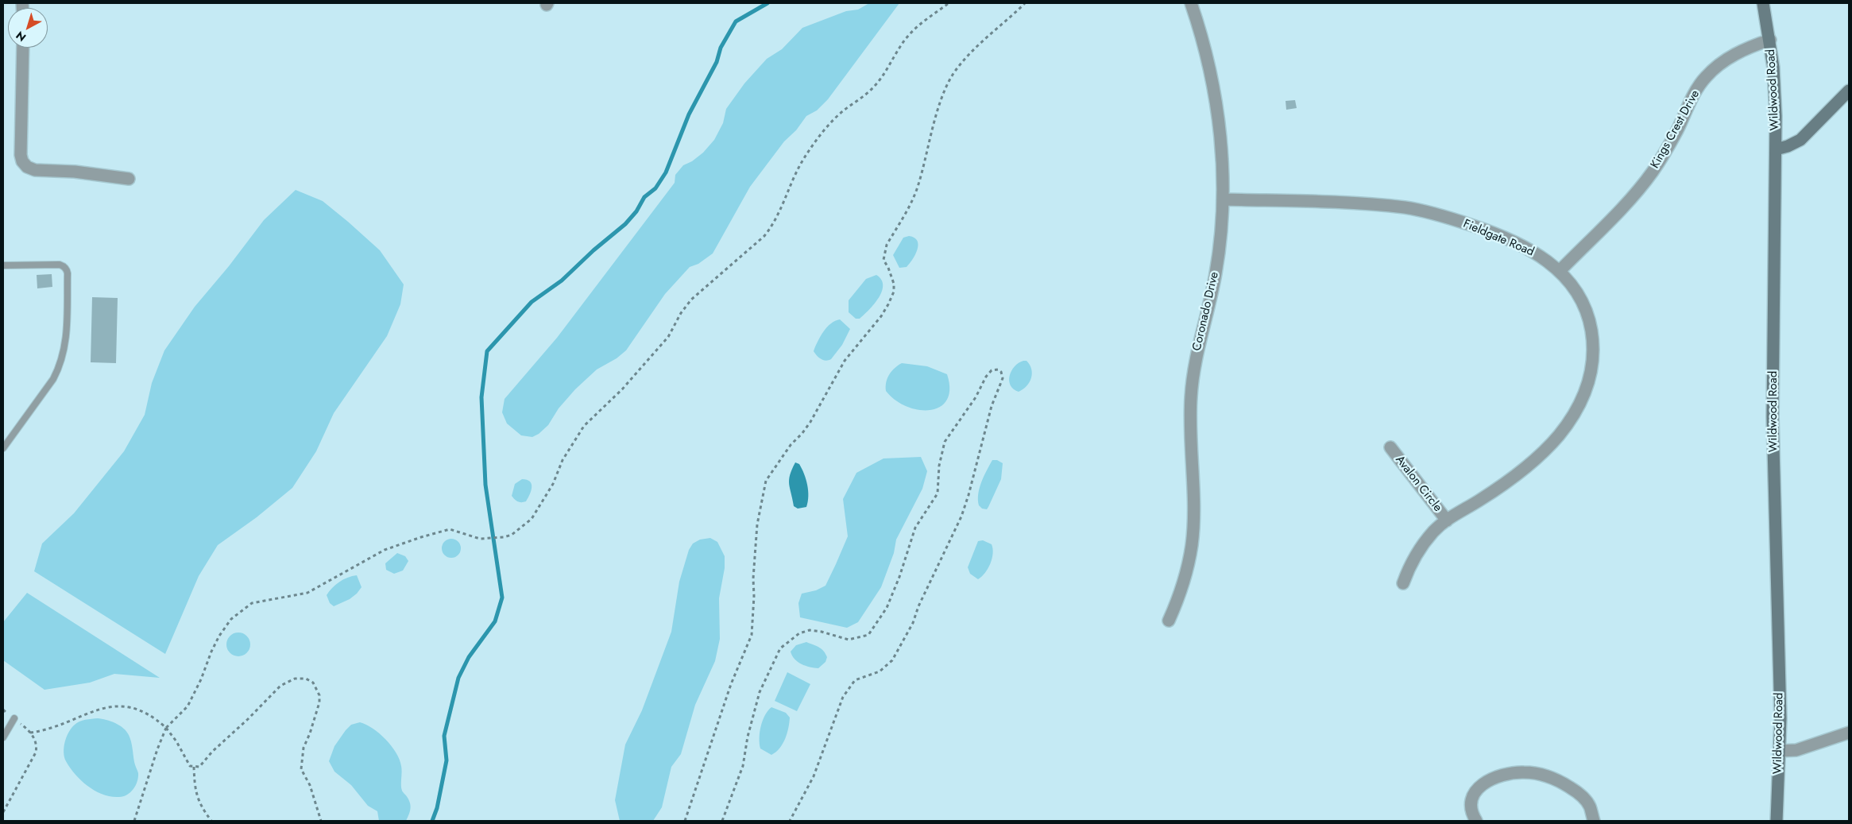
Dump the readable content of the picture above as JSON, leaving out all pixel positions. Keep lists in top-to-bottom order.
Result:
{
  "streets": {
    "street": [
      "Wildwood Road",
      "Kings Crest Drive",
      "Fieldgate Road",
      "Coronado Drive",
      "Avalon Circle"
    ]
  },
  "crossings": [
    ["Wildwood Road", "Kings Crest Drive"],
    ["Kings Crest Drive", "Fieldgate Road"],
    ["Fieldgate Road", "Coronado Drive"],
    ["Fieldgate Road", "Avalon Circle"]
  ],
  "north": "bottom left"
}
